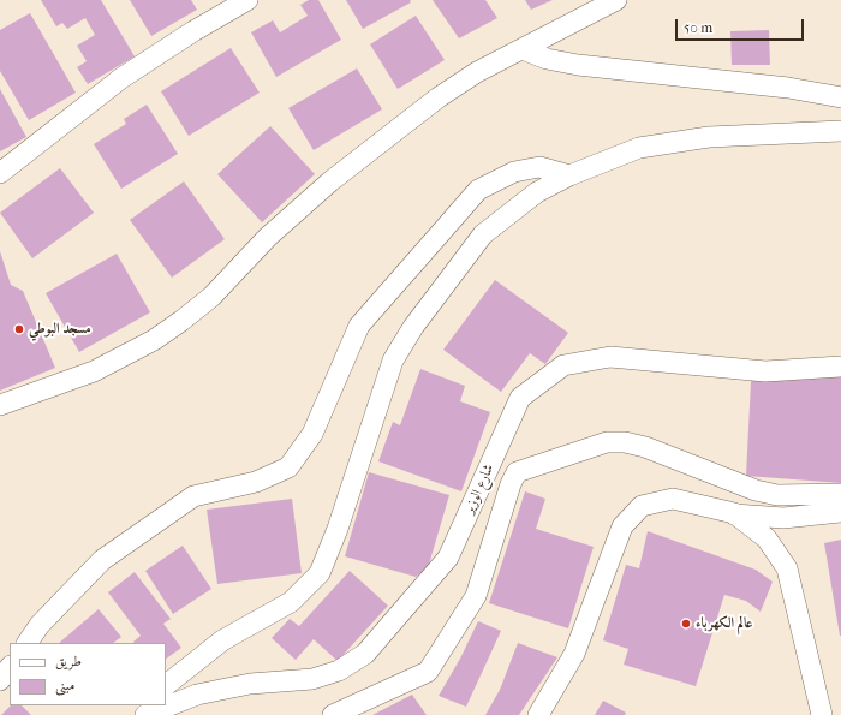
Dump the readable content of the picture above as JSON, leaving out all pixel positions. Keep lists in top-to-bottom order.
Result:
{
  "streets": {
    "street": ["شارع الوزير"]
  },
  "places": ["مسجد البوطي", "عالم الكهرباء"],
  "legend": ["طريق", "مبنى"],
  "scale_bar": "50 m"
}
